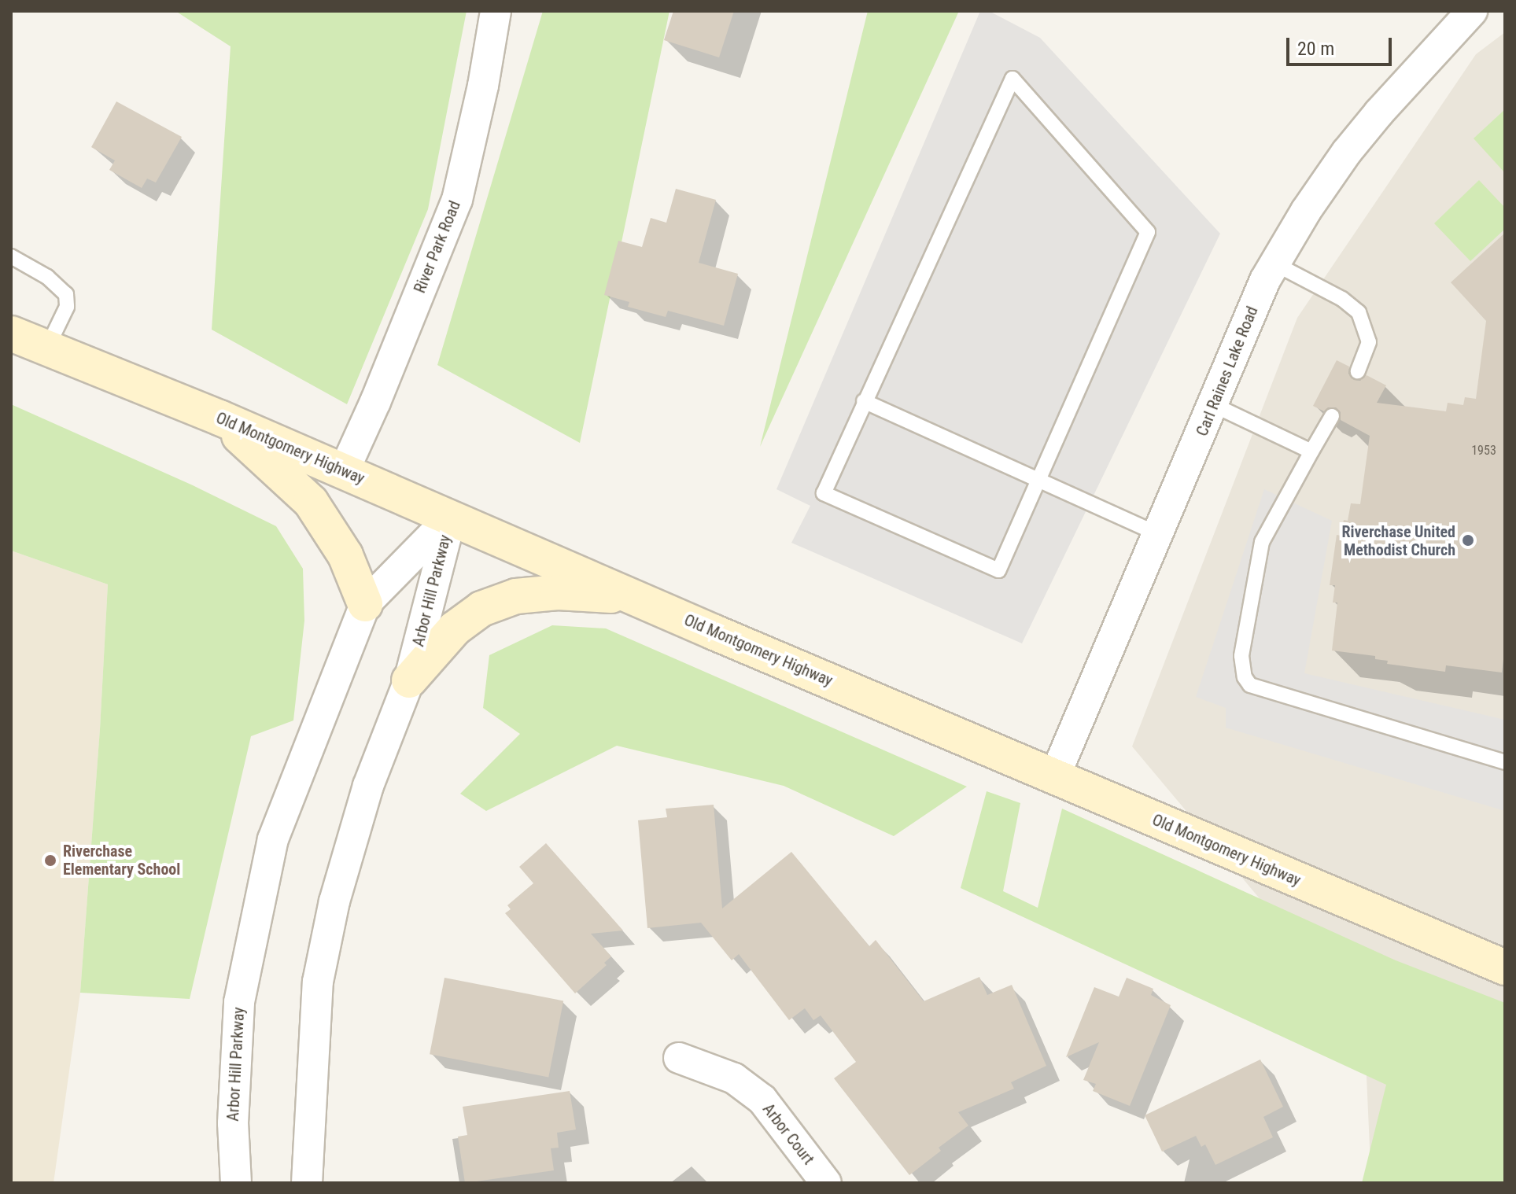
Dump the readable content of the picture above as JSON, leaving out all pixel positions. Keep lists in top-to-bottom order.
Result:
{
  "streets": {
    "street": [
      "River Park Road",
      "Carl Raines Lake Road",
      "Old Montgomery Highway",
      "Arbor Hill Parkway",
      "Arbor Court"
    ]
  },
  "crossings": [
    ["River Park Road", "Old Montgomery Highway"],
    ["Carl Raines Lake Road", "Old Montgomery Highway"],
    ["Old Montgomery Highway", "Arbor Hill Parkway"]
  ],
  "places": ["Riverchase United Methodist Church", "Riverchase Elementary School"],
  "house_numbers": ["1953"],
  "scale_bar": "20 m"
}
